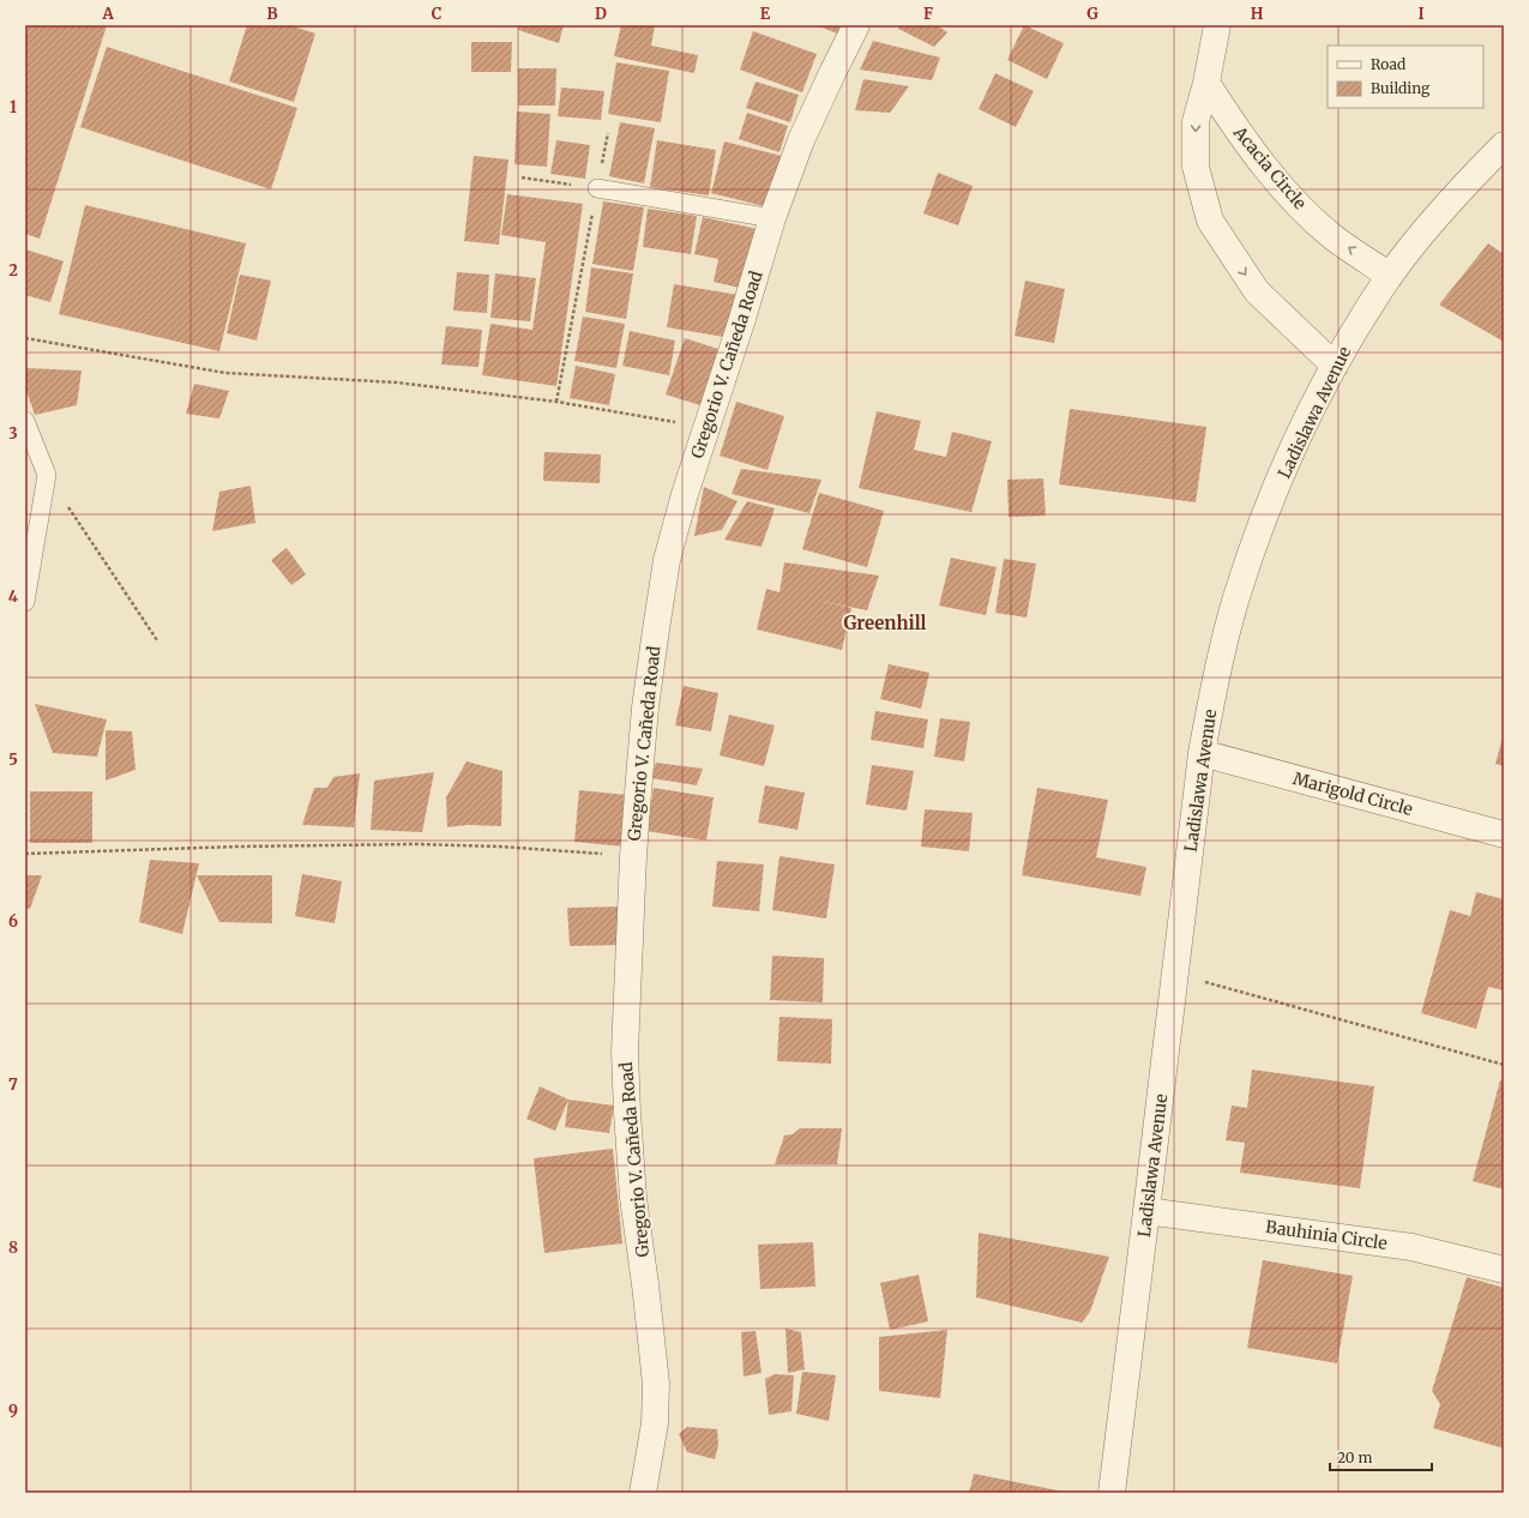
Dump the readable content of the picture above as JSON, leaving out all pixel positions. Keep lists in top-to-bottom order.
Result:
{
  "streets": {
    "street": [
      "Acacia Circle",
      "Gregorio V. Cañeda Road",
      "Ladislawa Avenue",
      "Marigold Circle",
      "Bauhinia Circle"
    ]
  },
  "crossings": [
    ["Acacia Circle", "Ladislawa Avenue"],
    ["Ladislawa Avenue", "Marigold Circle"],
    ["Ladislawa Avenue", "Bauhinia Circle"]
  ],
  "one_way": ["Acacia Circle"],
  "districts": ["Greenhill"],
  "legend": ["Road", "Building"],
  "scale_bar": "20 m",
  "grid": {
    "columns": [
      "A",
      "B",
      "C",
      "D",
      "E",
      "F",
      "G",
      "H",
      "I"
    ],
    "rows": [
      "1",
      "2",
      "3",
      "4",
      "5",
      "6",
      "7",
      "8",
      "9"
    ]
  }
}
